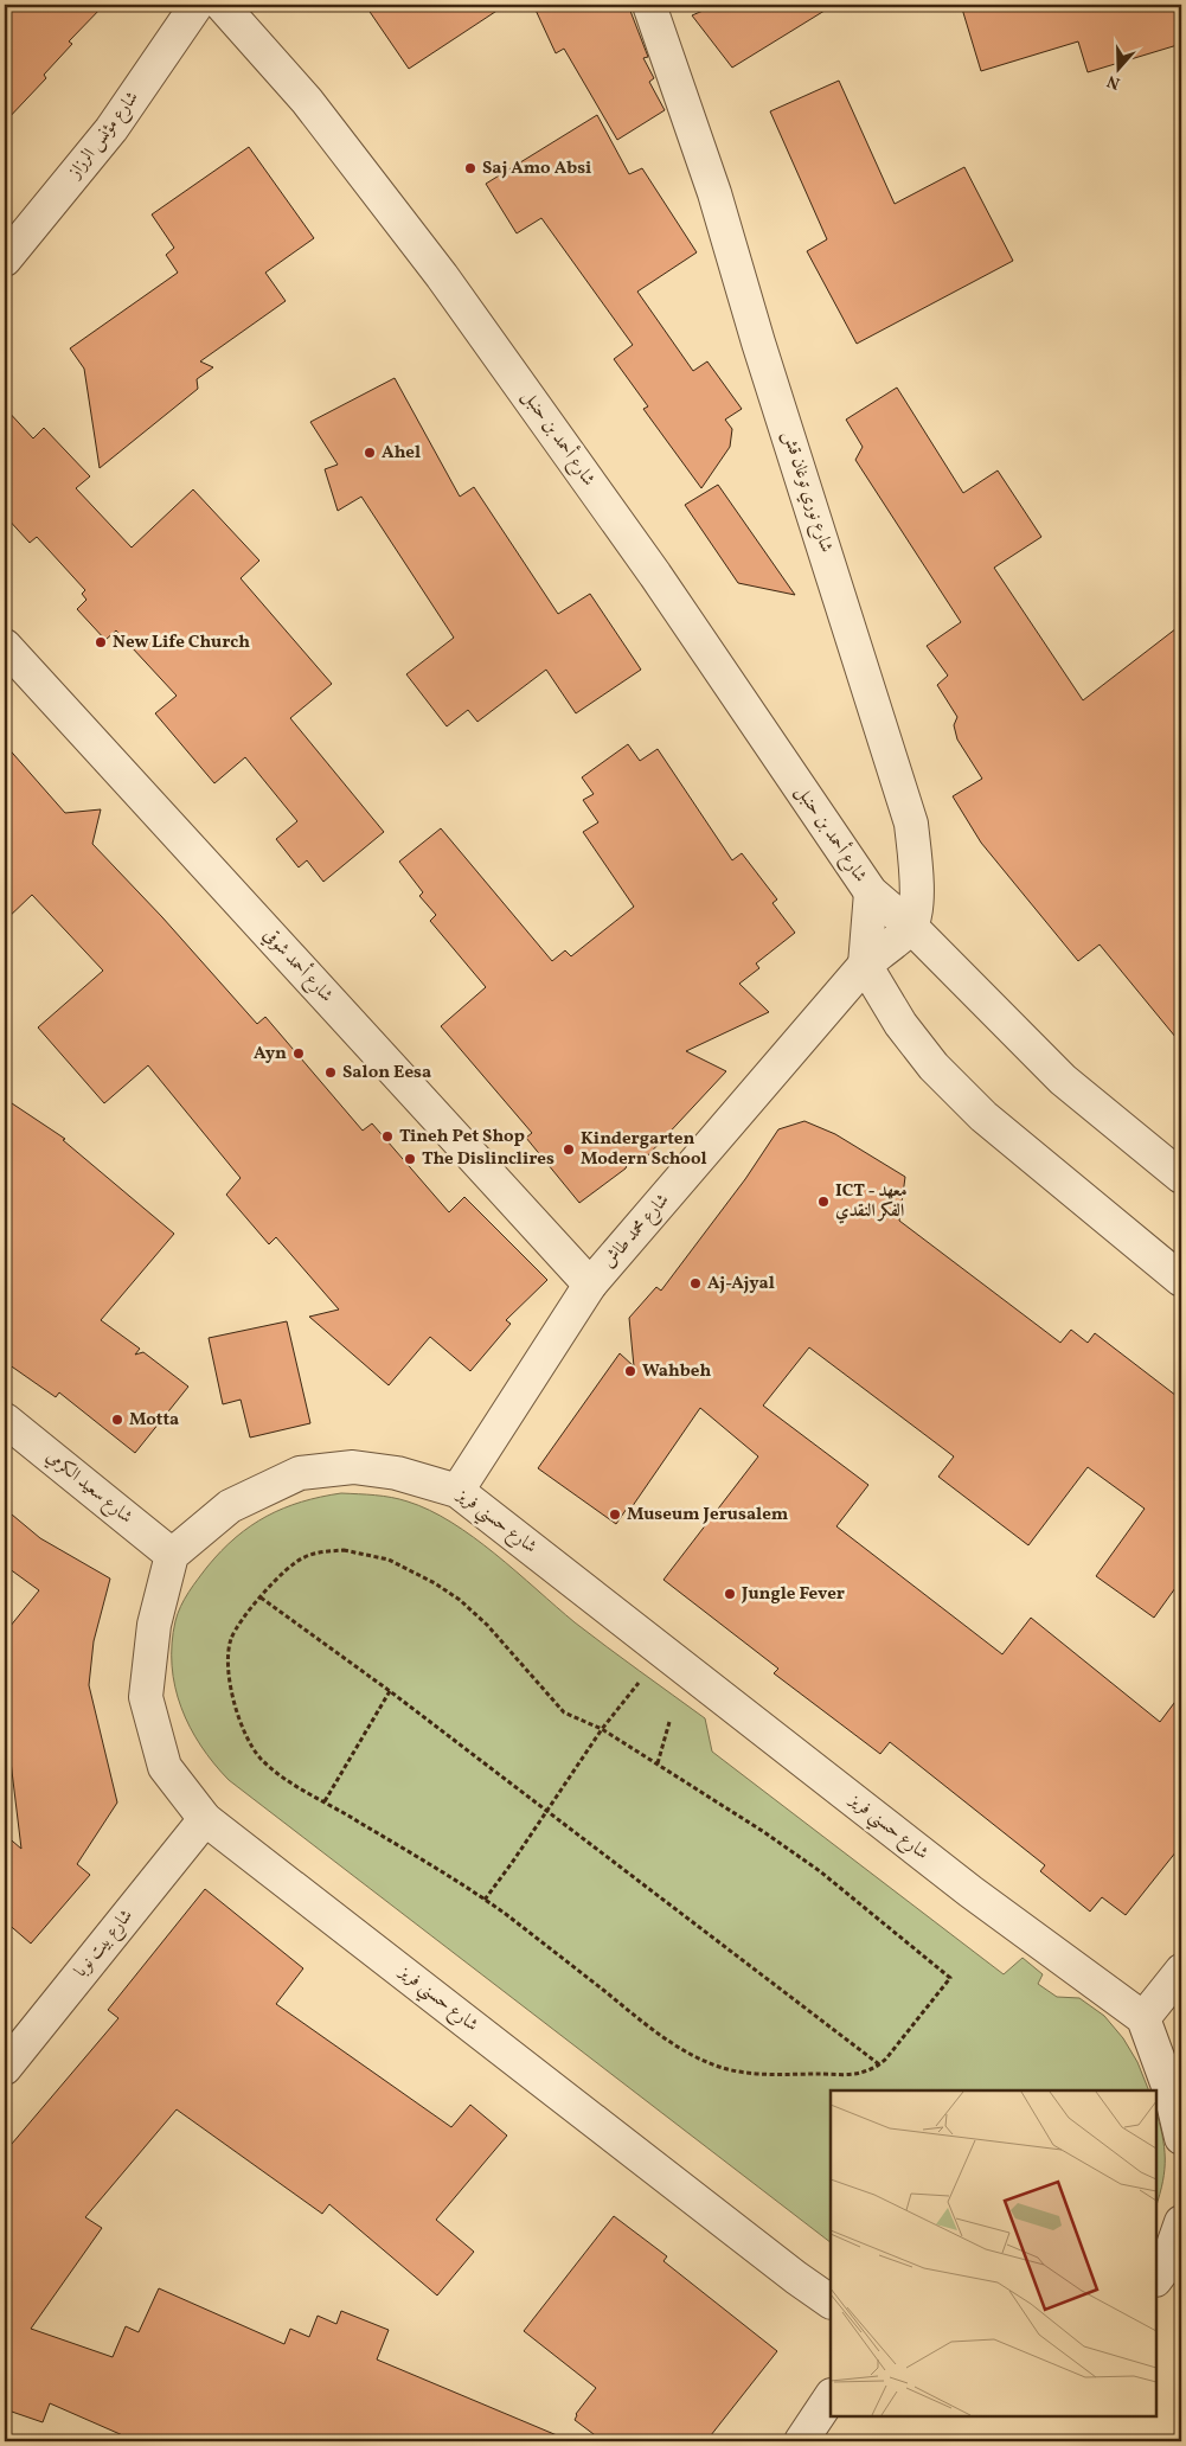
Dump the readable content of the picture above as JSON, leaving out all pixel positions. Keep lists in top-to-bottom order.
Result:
{
  "streets": {
    "street": [
      "شارع مؤنس الرزاز",
      "شارع أحمد بن حنبل",
      "شارع نوري توغان قش",
      "شارع أحمد شوقي",
      "شارع محمد طاش",
      "شارع سعيد الكرمي",
      "شارع حسني فريز",
      "شارع بيت نوبا"
    ]
  },
  "crossings": [
    ["شارع أحمد بن حنبل", "شارع نوري توغان قش"],
    ["شارع أحمد بن حنبل", "شارع محمد طاش"],
    ["شارع أحمد شوقي", "شارع محمد طاش"],
    ["شارع محمد طاش", "شارع حسني فريز"],
    ["شارع سعيد الكرمي", "شارع حسني فريز"],
    ["شارع حسني فريز", "شارع بيت نوبا"]
  ],
  "places": [
    "Saj Amo Absi",
    "Ahel",
    "New Life Church",
    "Ayn",
    "Salon Eesa",
    "Tineh Pet Shop",
    "Kindergarten Modern School",
    "The Dislinclires",
    "ICT - معهد الفكر النقدي",
    "Aj-Ajyal",
    "Wahbeh",
    "Motta",
    "Museum Jerusalem",
    "Jungle Fever"
  ],
  "north": "bottom"
}
